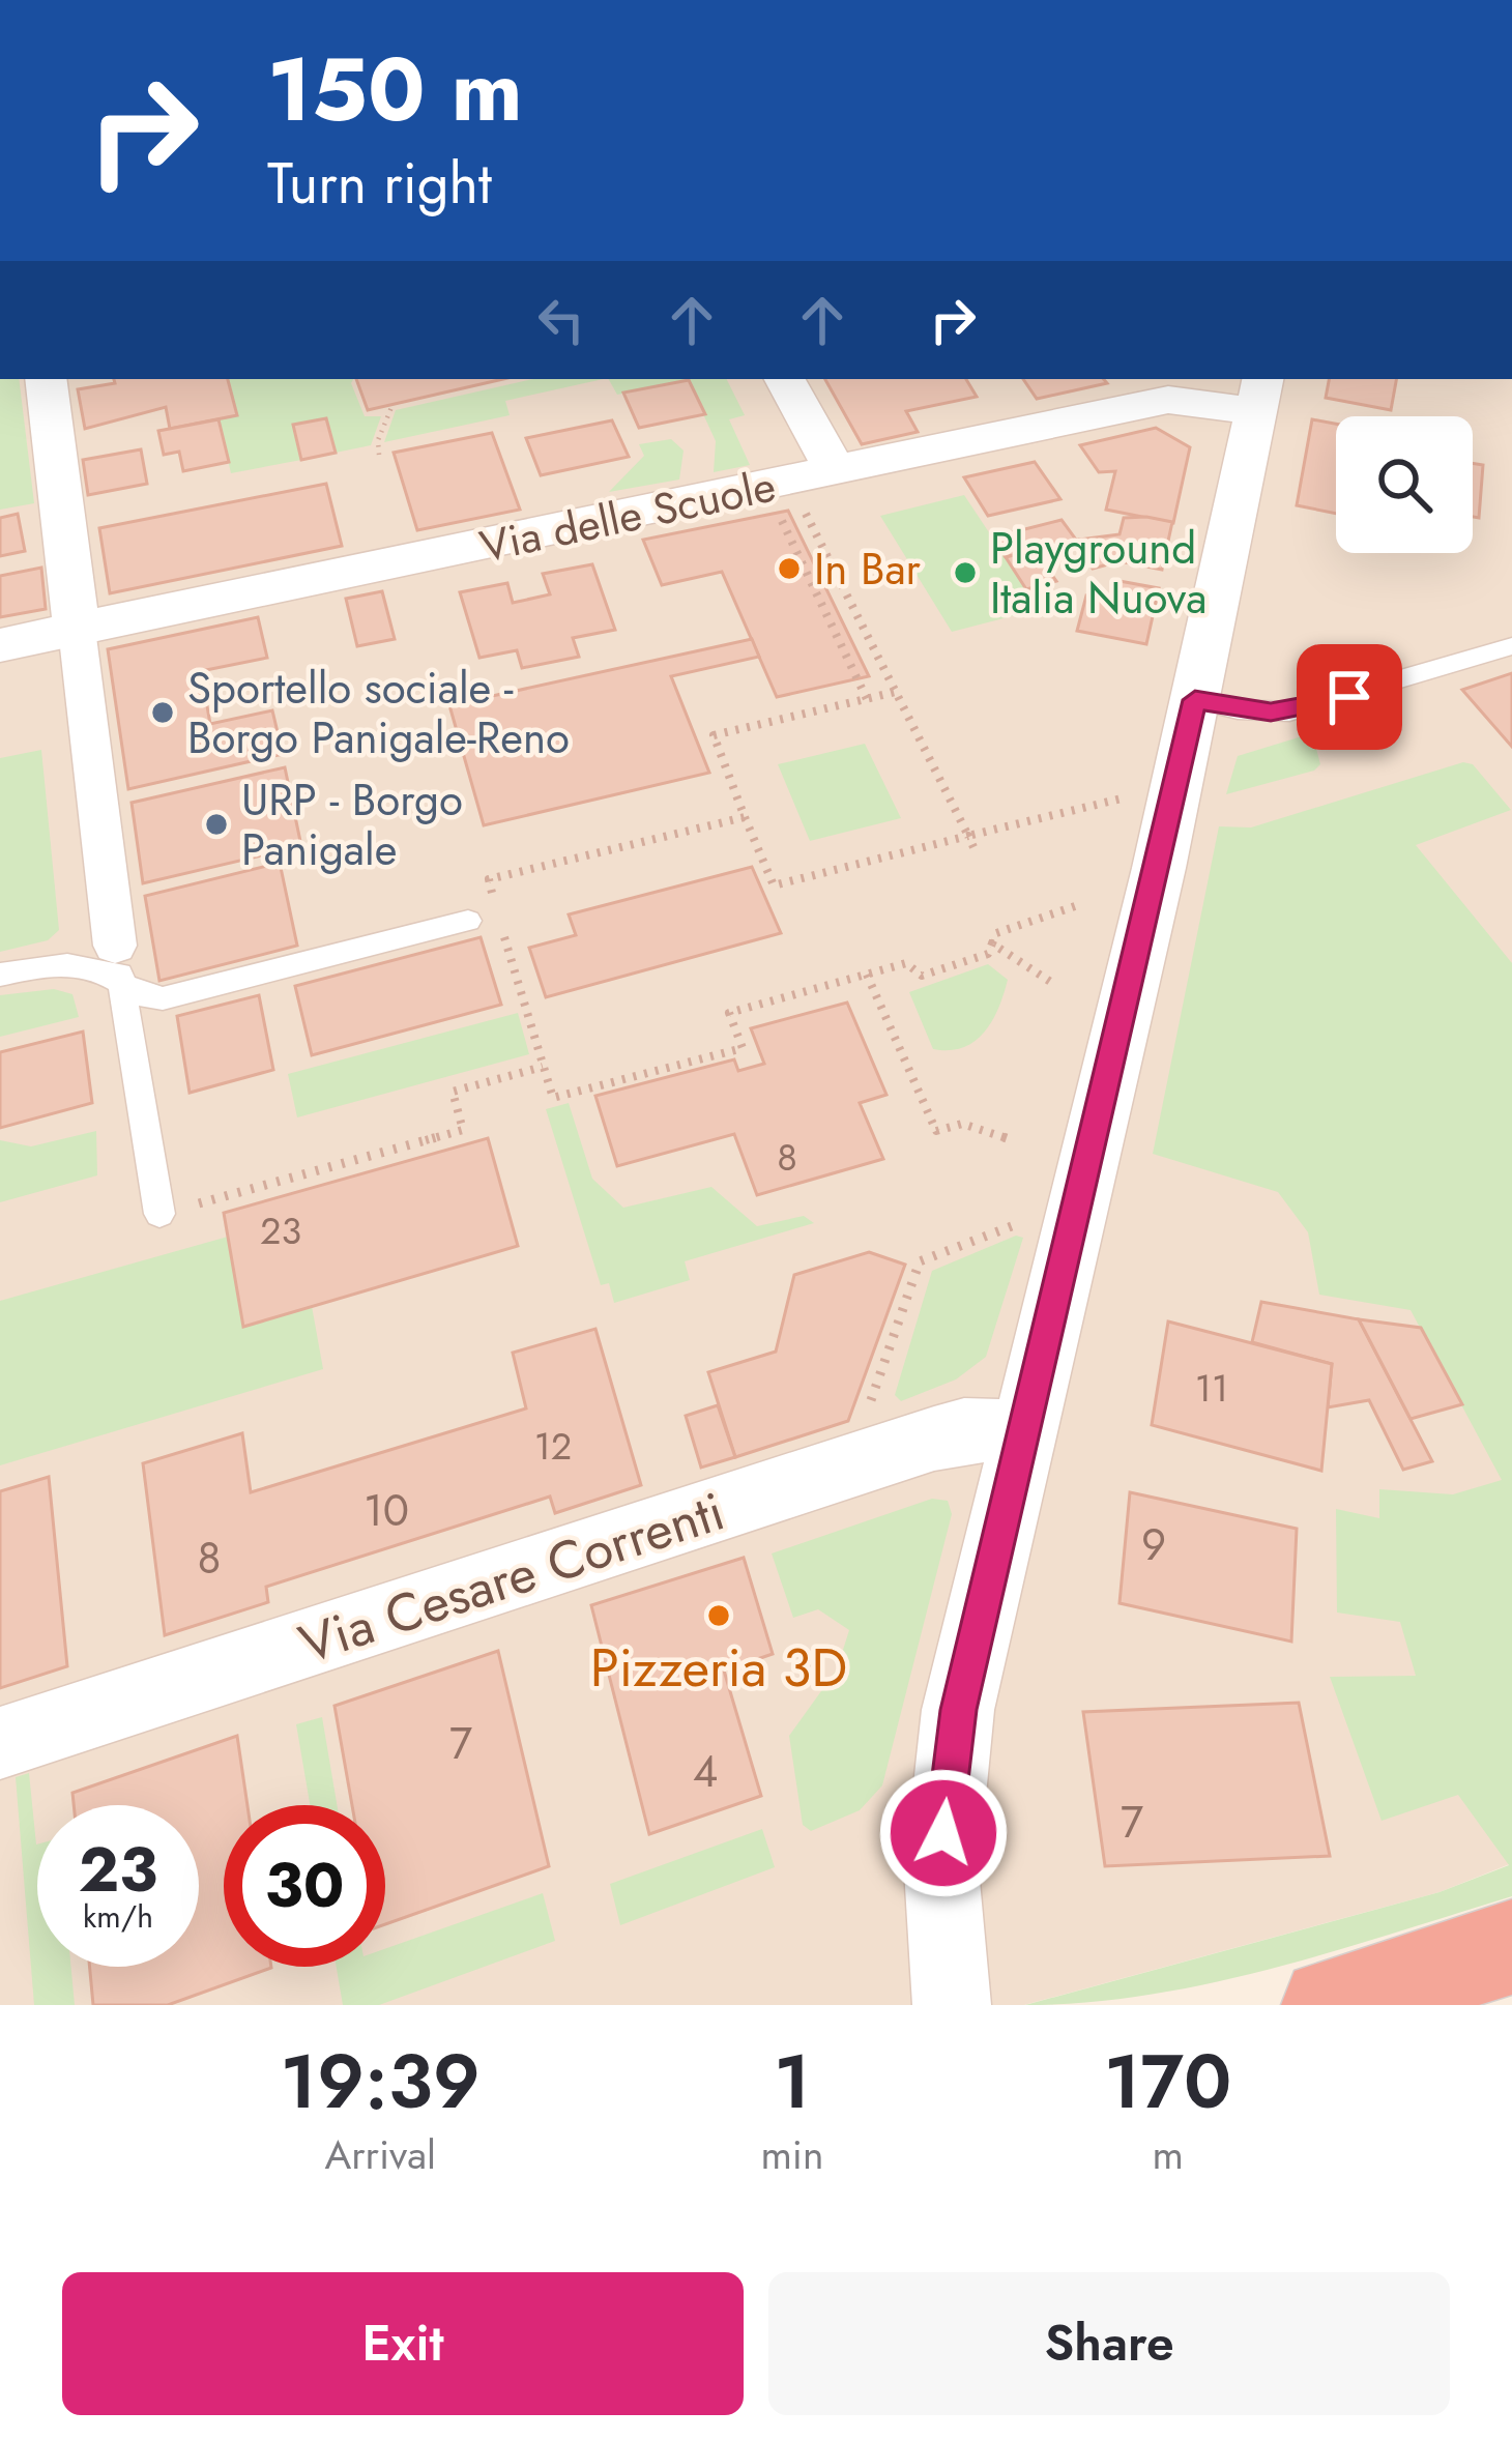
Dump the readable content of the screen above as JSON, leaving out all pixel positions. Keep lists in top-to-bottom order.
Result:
{
  "streets": {
    "street": ["Via delle Scuole", "Via Cesare Correnti"]
  },
  "places": [
    "In Bar",
    "Playground Italia Nuova",
    "Sportello sociale - Borgo Panigale-Reno",
    "URP - Borgo Panigale",
    "Pizzeria 3D"
  ],
  "house_numbers": [
    "8",
    "23",
    "11",
    "12",
    "10",
    "9",
    "8",
    "7",
    "4",
    "7"
  ],
  "page": {
    "turn": ["150 m", "Turn right"],
    "speed": "23 km/h",
    "limit": "30",
    "eta": [
      "19:39",
      "Arrival",
      "1",
      "min",
      "170",
      "m"
    ],
    "buttons": ["Exit", "Share"]
  }
}
